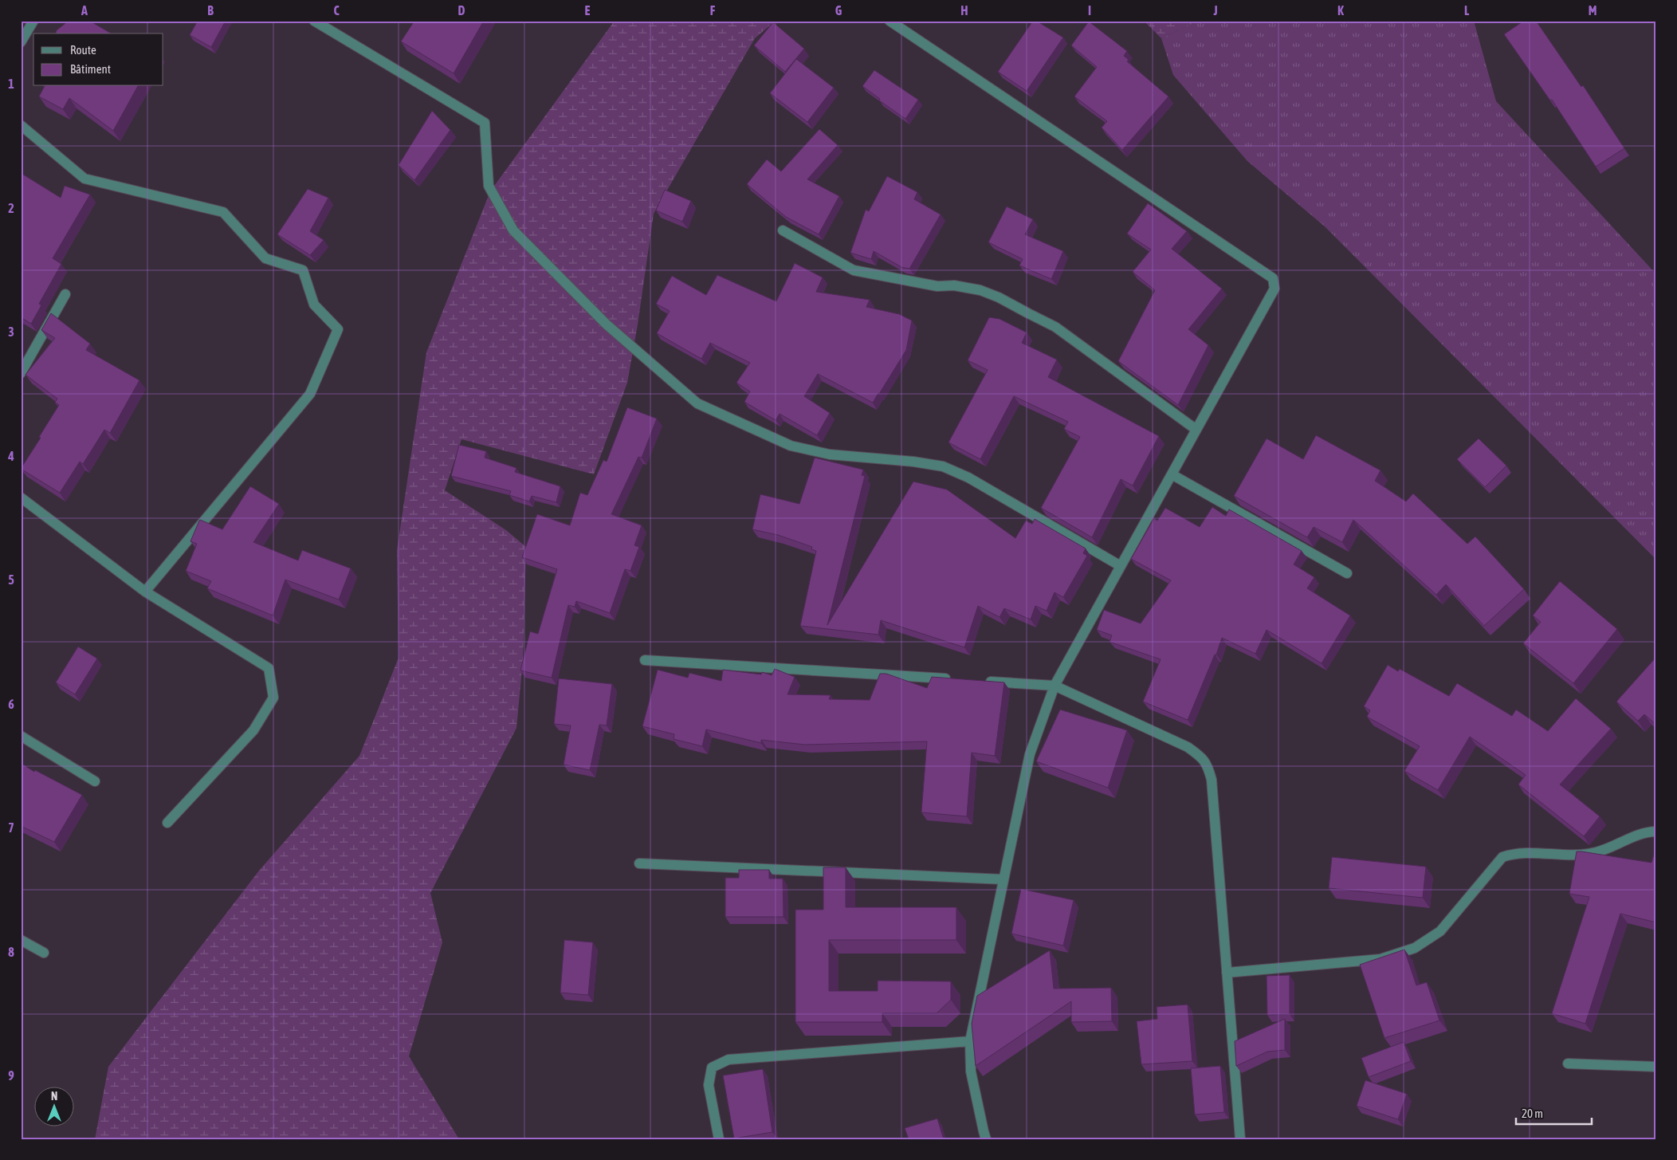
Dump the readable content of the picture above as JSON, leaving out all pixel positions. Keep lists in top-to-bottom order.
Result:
{
  "legend": ["Route", "Bâtiment"],
  "scale_bar": "20 m",
  "north": "top",
  "grid": {
    "columns": [
      "A",
      "B",
      "C",
      "D",
      "E",
      "F",
      "G",
      "H",
      "I",
      "J",
      "K",
      "L",
      "M"
    ],
    "rows": [
      "1",
      "2",
      "3",
      "4",
      "5",
      "6",
      "7",
      "8",
      "9"
    ]
  }
}
